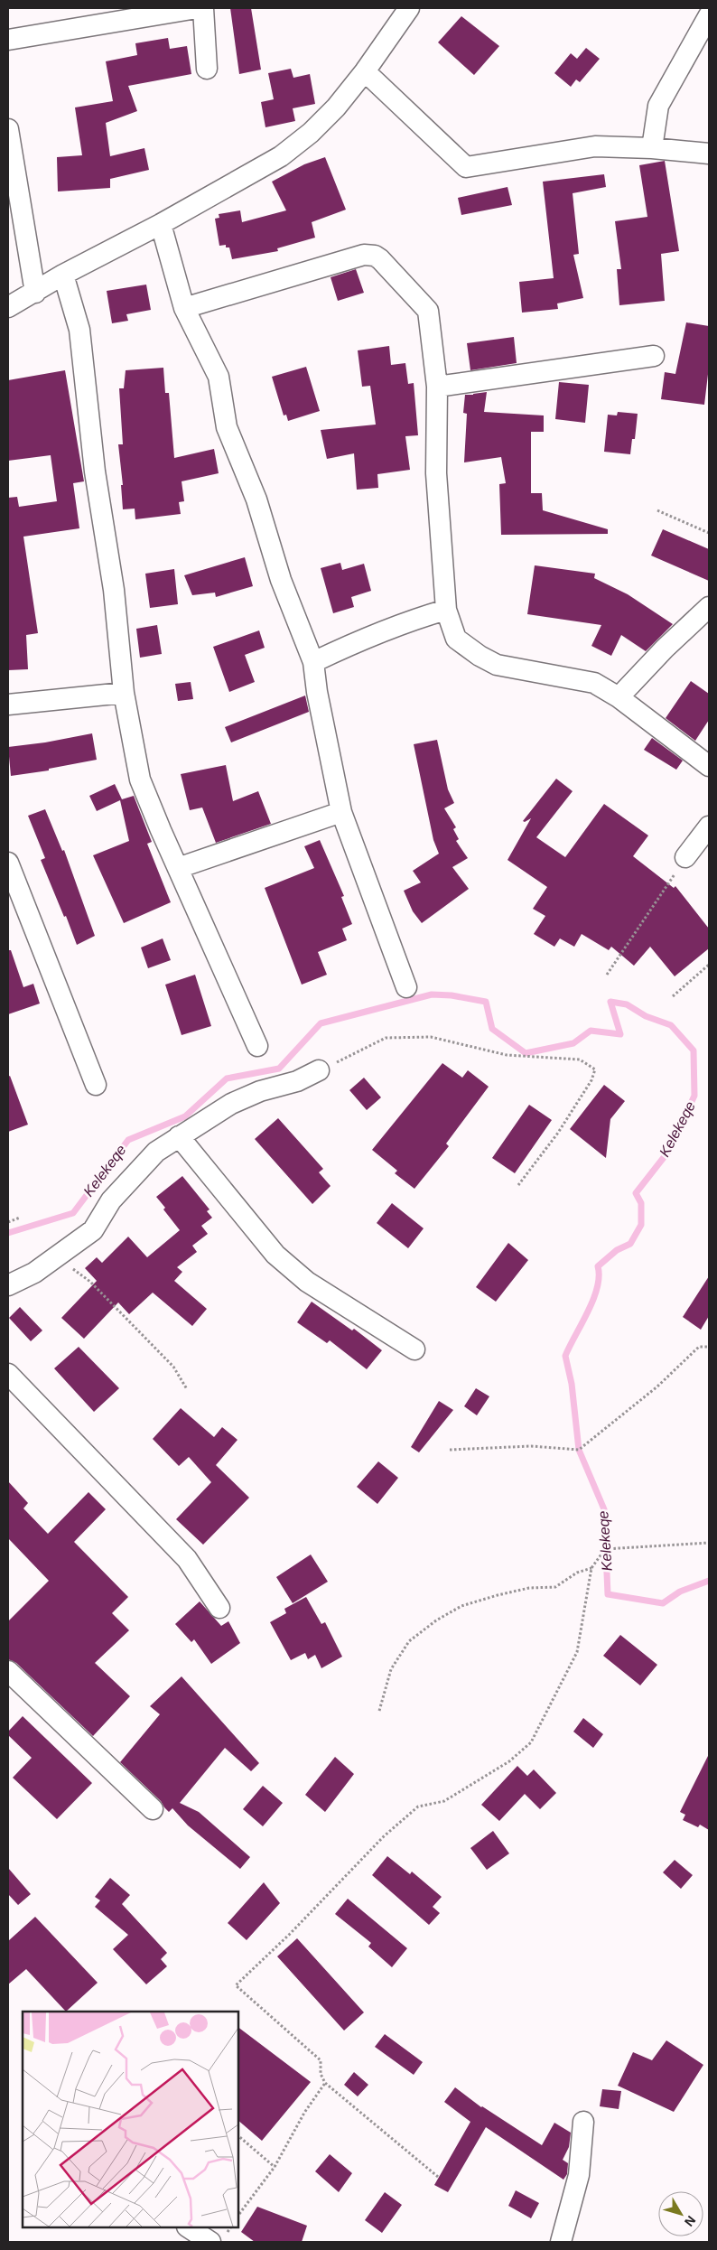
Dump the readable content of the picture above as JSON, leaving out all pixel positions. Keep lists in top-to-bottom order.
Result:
{
  "water": ["Kelekeqe"],
  "north": "bottom right"
}
